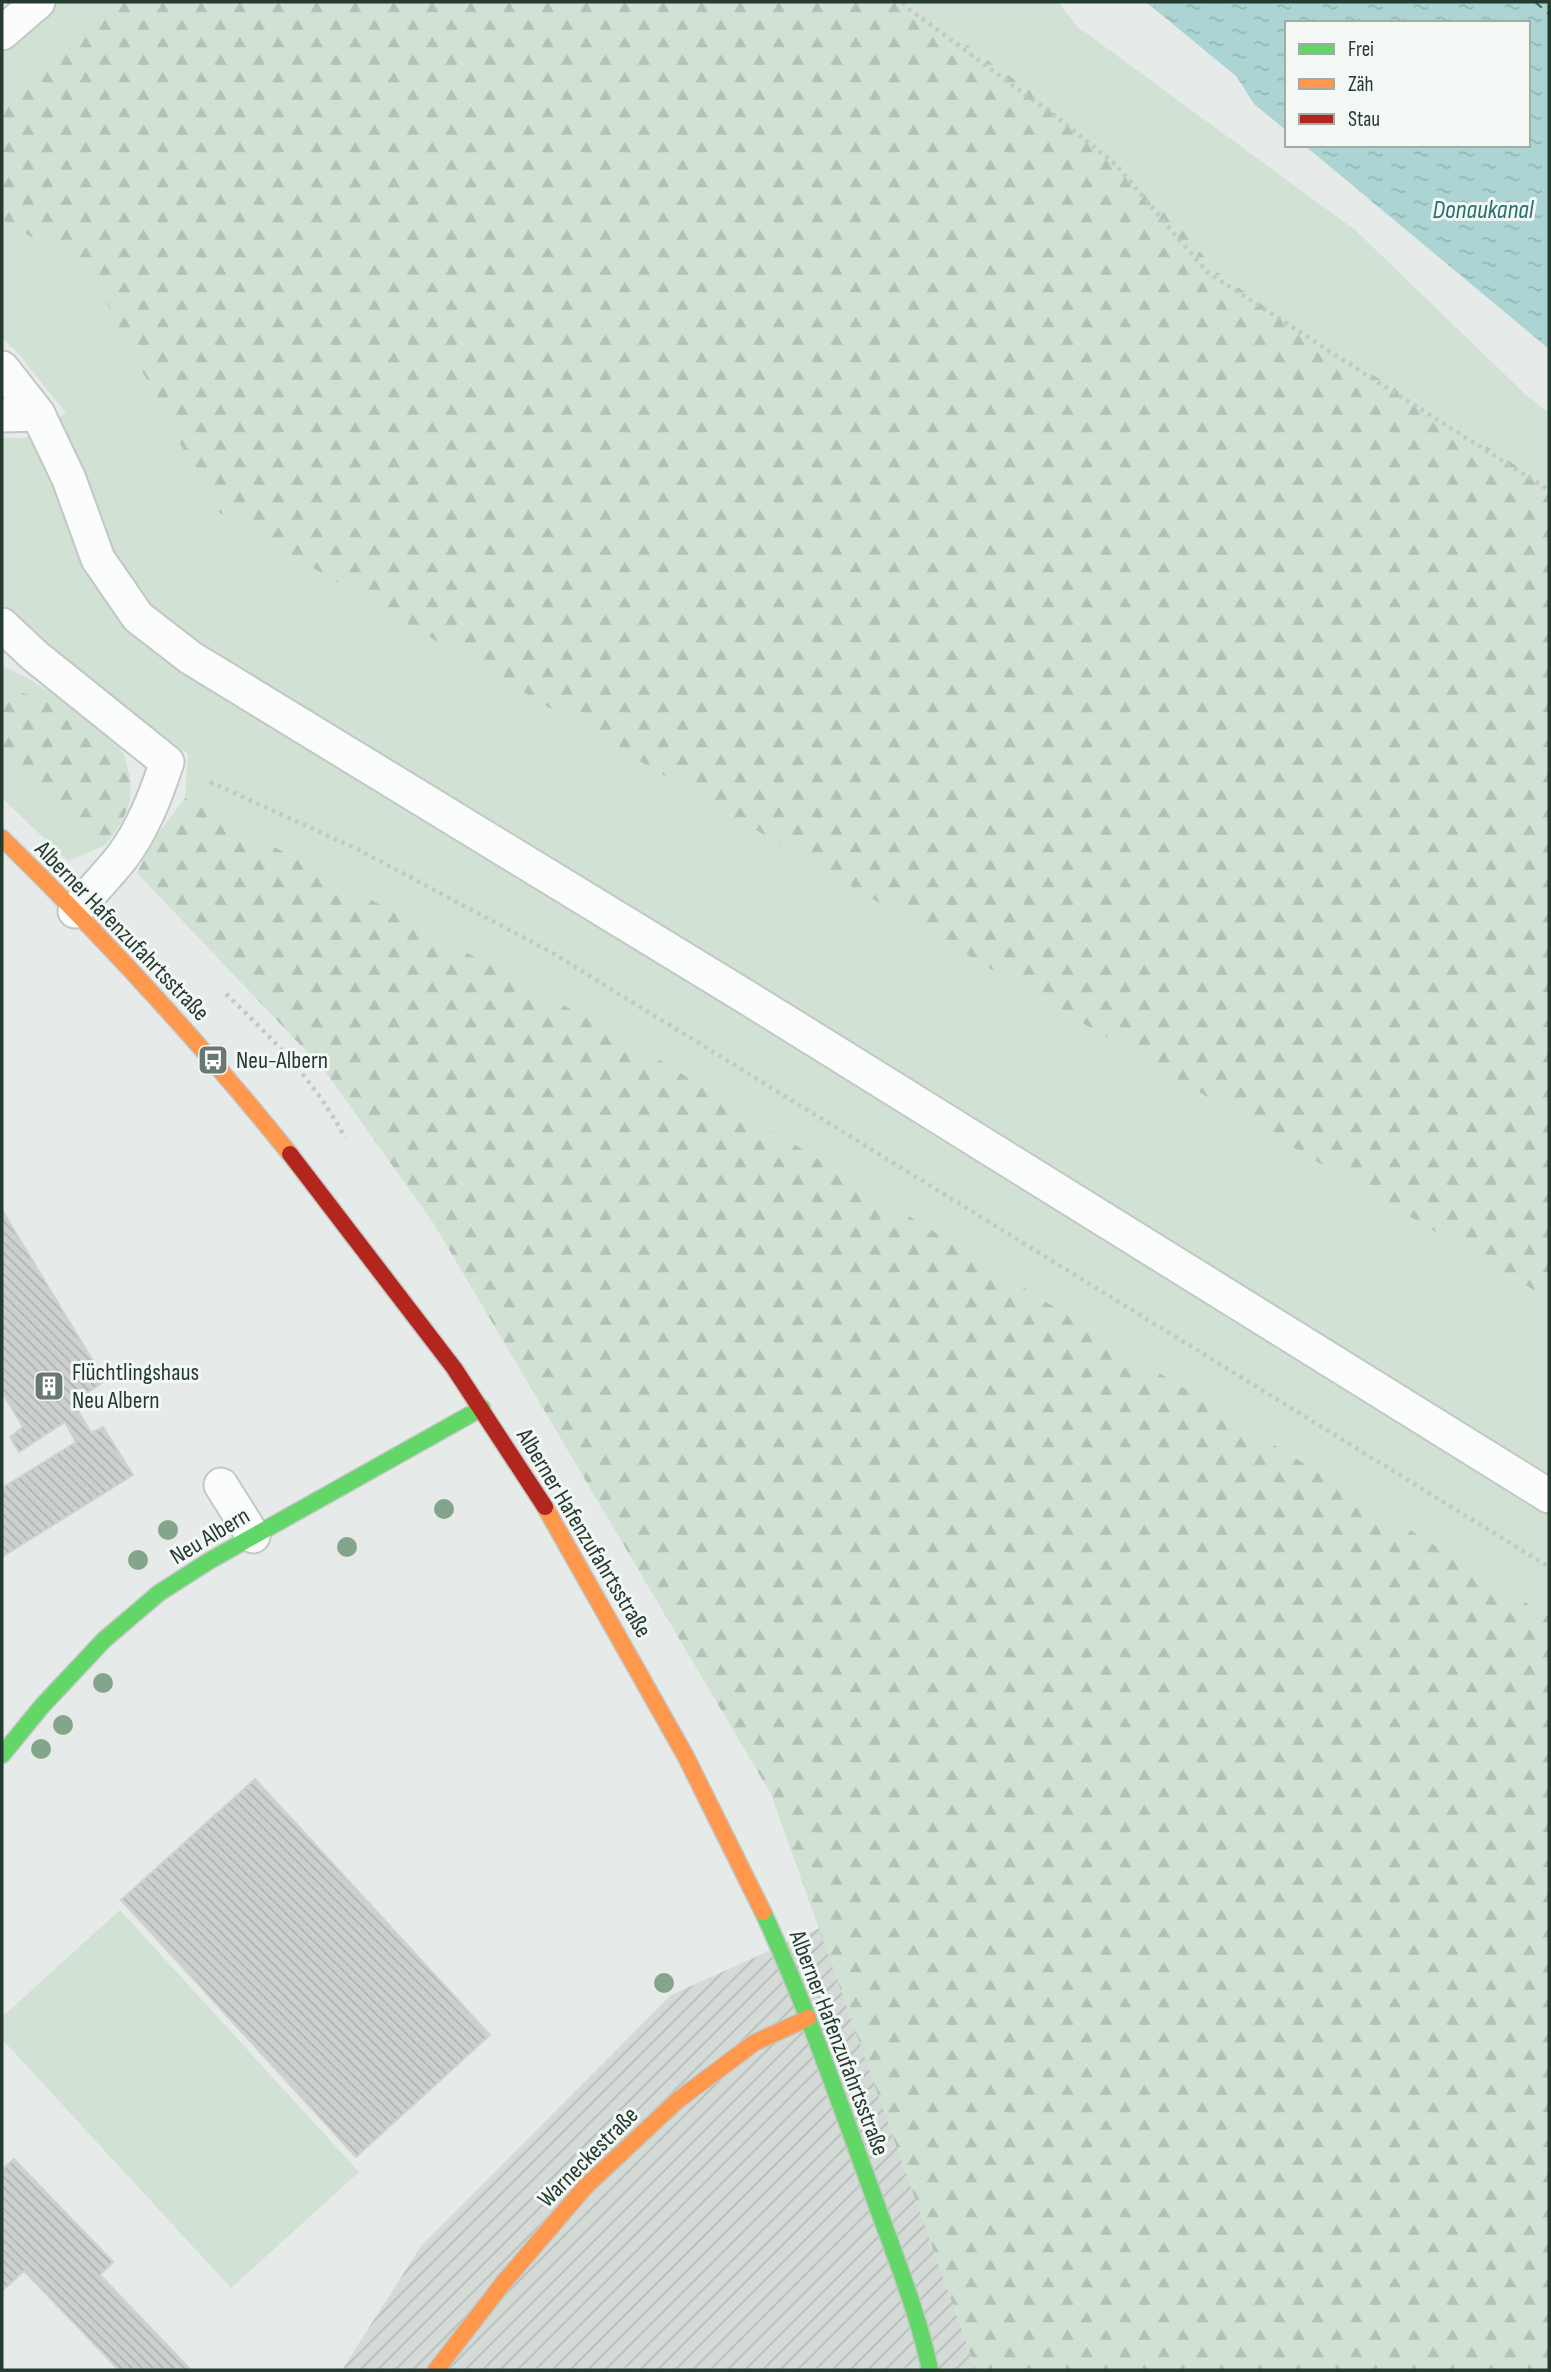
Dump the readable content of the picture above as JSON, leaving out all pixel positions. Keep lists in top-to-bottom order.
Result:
{
  "streets": {
    "main road": ["Alberner Hafenzufahrtsstraße", "Neu Albern", "Warneckestraße"]
  },
  "crossings": [
    ["Alberner Hafenzufahrtsstraße", "Neu Albern"],
    ["Alberner Hafenzufahrtsstraße", "Warneckestraße"]
  ],
  "water": ["Donaukanal"],
  "places": {
    "bus stop": ["Neu-Albern"],
    "building": ["Flüchtlingshaus Neu Albern"]
  },
  "legend": ["Frei", "Zäh", "Stau"]
}
